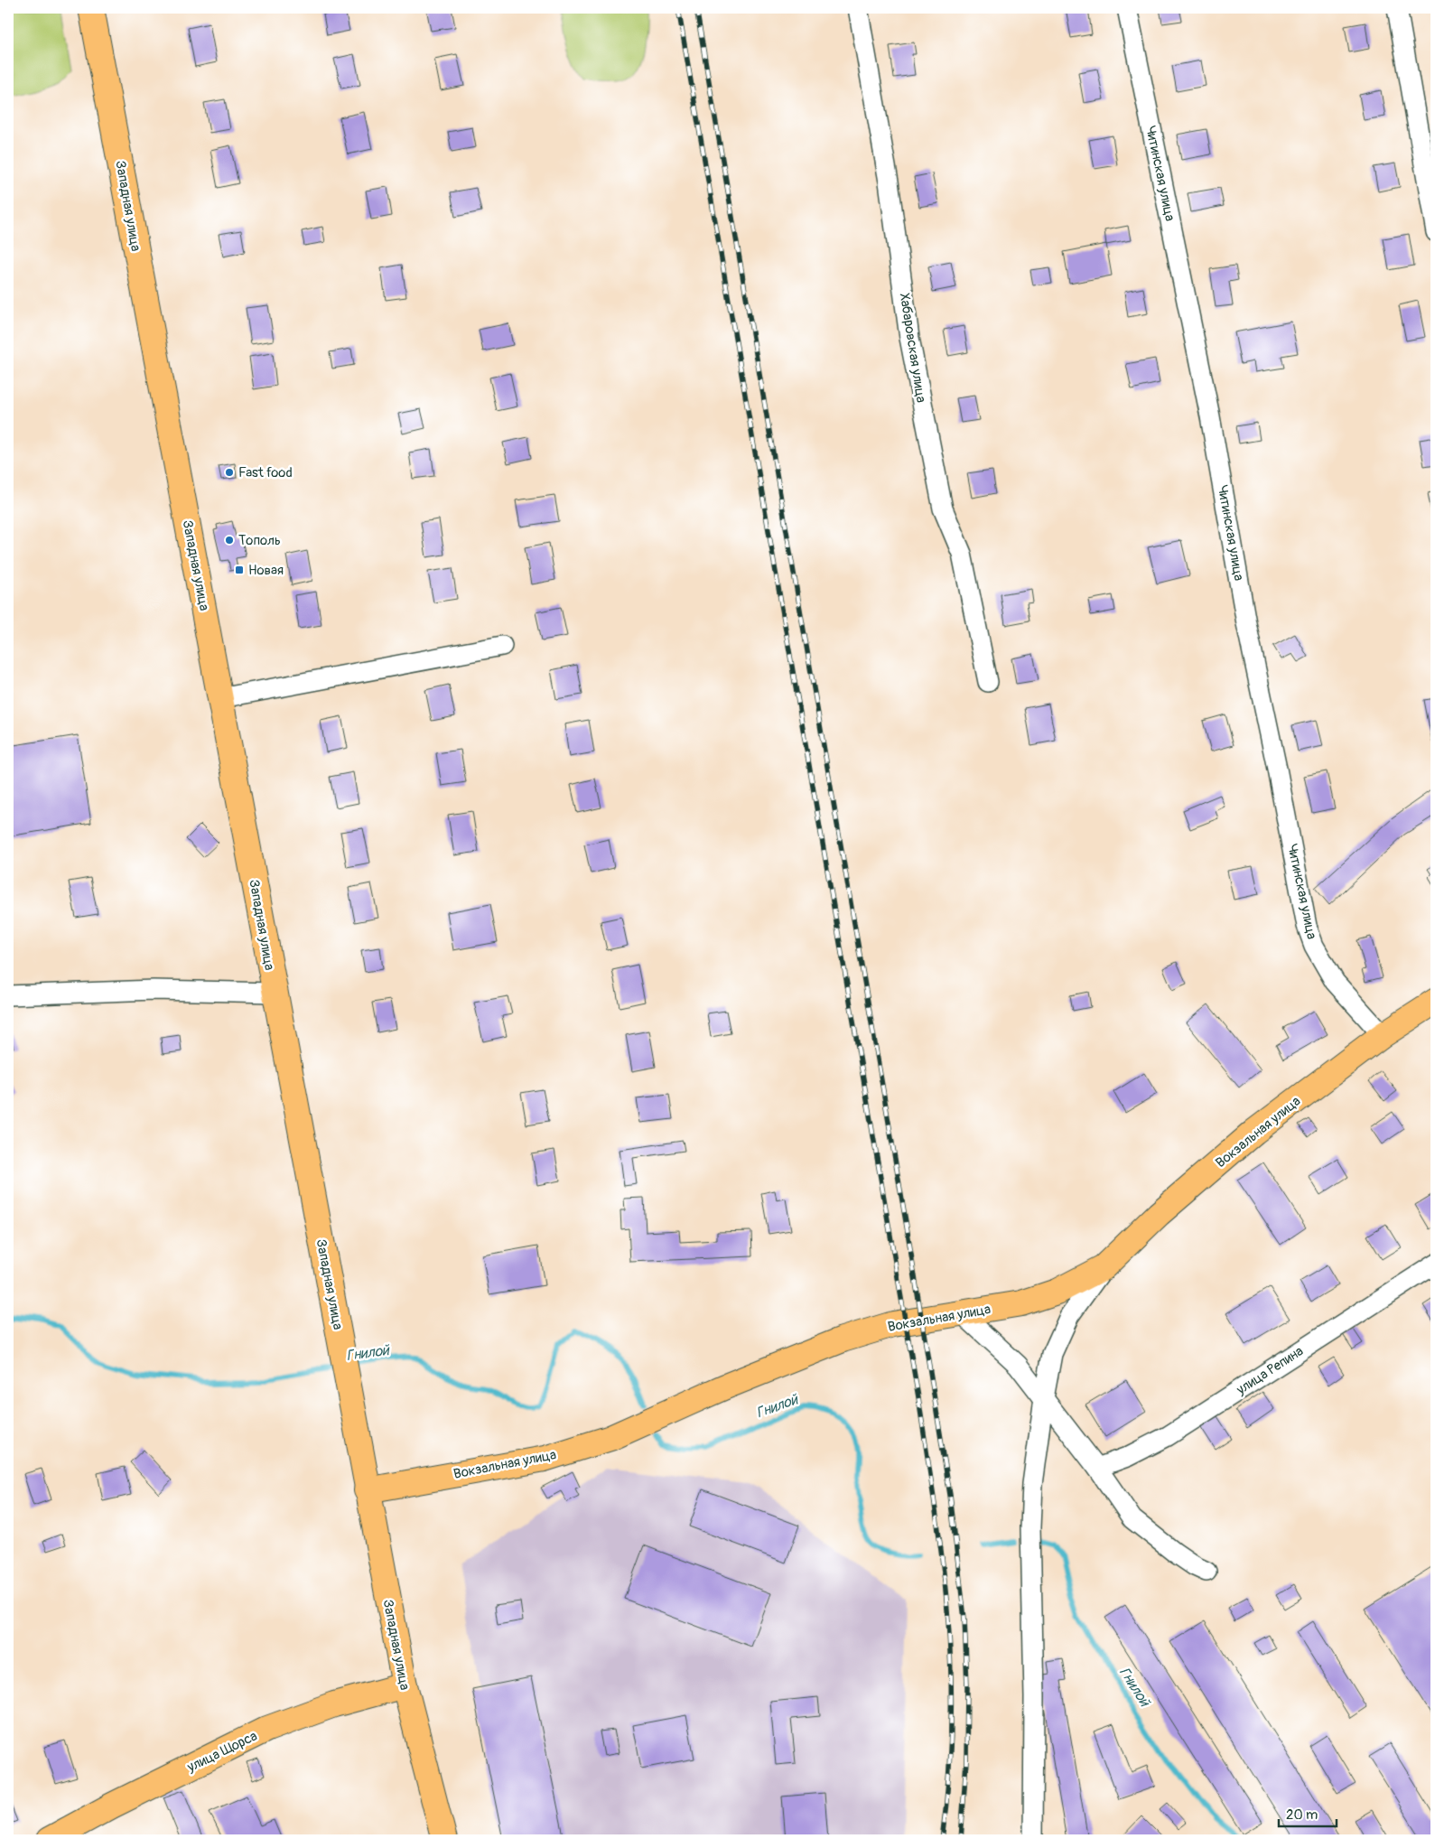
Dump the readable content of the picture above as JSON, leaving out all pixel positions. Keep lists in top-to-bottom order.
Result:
{
  "streets": {
    "main road": ["Западная улица", "Вокзальная улица", "улица Щорса"],
    "street": ["Читинская улица", "Хабаровская улица", "улица Репина"]
  },
  "crossings": [
    ["Читинская улица", "Вокзальная улица"],
    ["Западная улица", "Вокзальная улица"],
    ["Западная улица", "улица Щорса"]
  ],
  "water": ["Гнилой"],
  "places": {
    "other": ["Fast food", "Тополь"],
    "transit": ["Новая"]
  },
  "scale_bar": "20 m"
}
